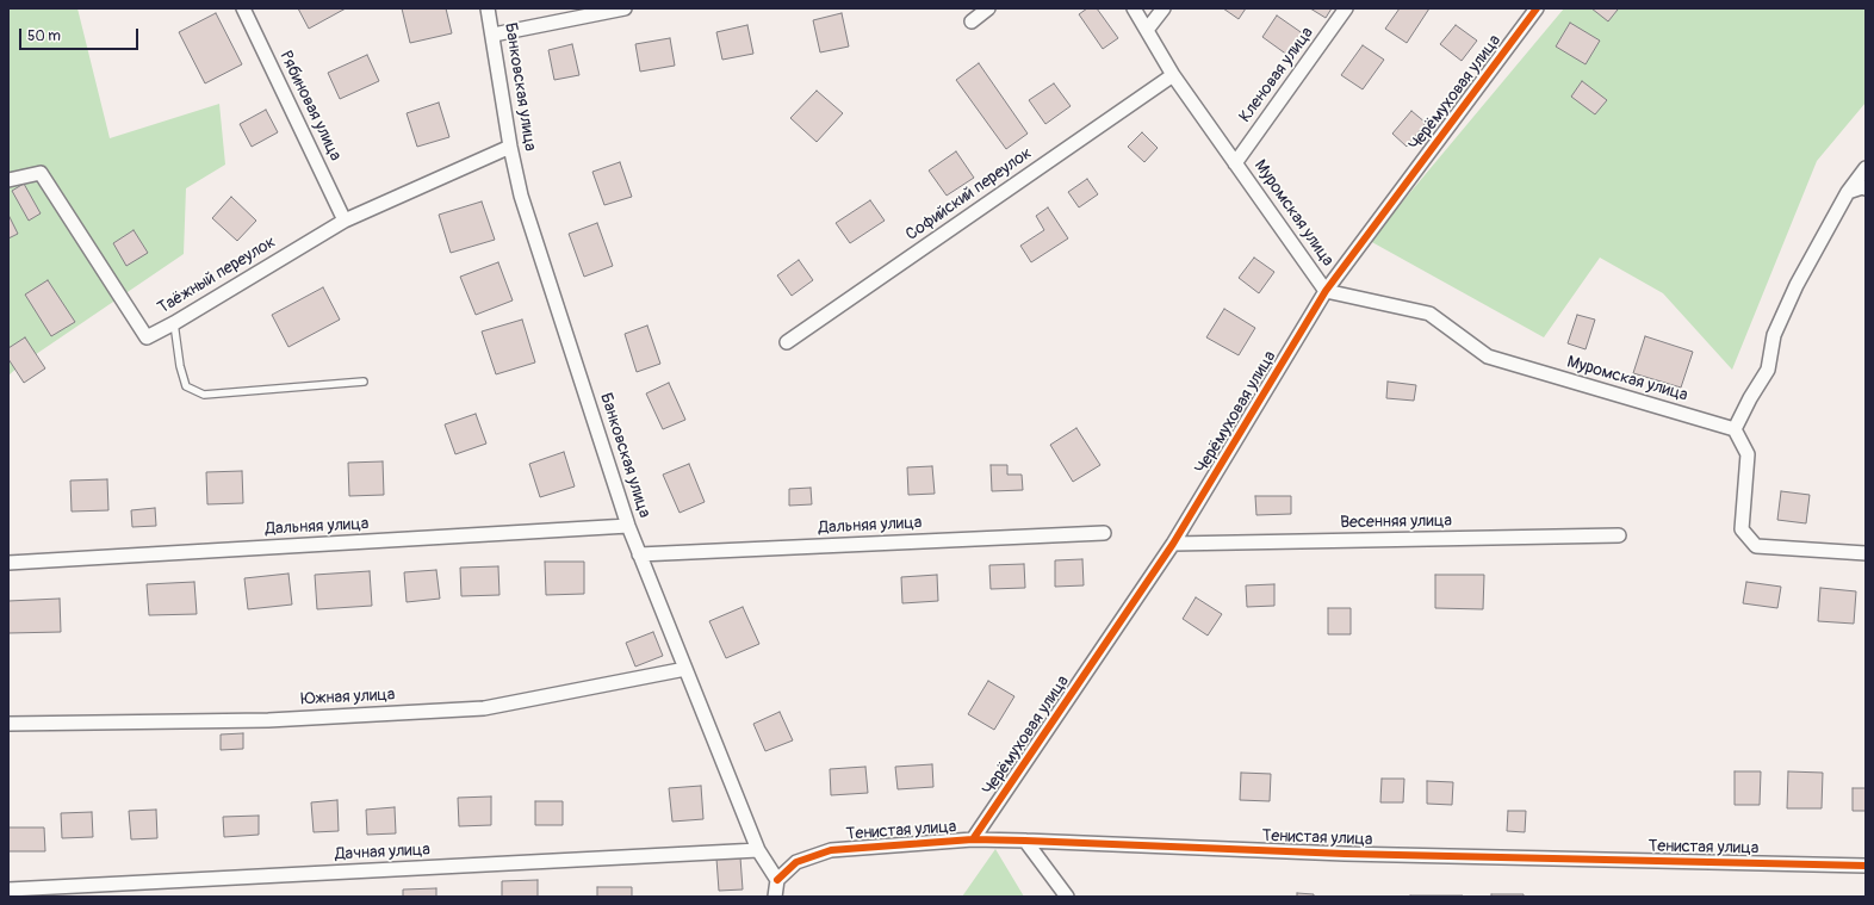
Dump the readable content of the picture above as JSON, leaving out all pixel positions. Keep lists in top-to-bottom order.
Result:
{
  "streets": {
    "street": [
      "Кленовая улица",
      "Банковская улица",
      "Черёмуховая улица",
      "Рябиновая улица",
      "Софийский переулок",
      "Муромская улица",
      "Таёжный переулок",
      "Весенняя улица",
      "Дальняя улица",
      "Южная улица",
      "Тенистая улица",
      "Дачная улица"
    ]
  },
  "crossings": [
    ["Кленовая улица", "Муромская улица"],
    ["Банковская улица", "Таёжный переулок"],
    ["Банковская улица", "Дальняя улица"],
    ["Банковская улица", "Южная улица"],
    ["Банковская улица", "Тенистая улица"],
    ["Банковская улица", "Дачная улица"],
    ["Черёмуховая улица", "Муромская улица"],
    ["Черёмуховая улица", "Весенняя улица"],
    ["Черёмуховая улица", "Тенистая улица"],
    ["Рябиновая улица", "Таёжный переулок"],
    ["Софийский переулок", "Муромская улица"]
  ],
  "scale_bar": "50 m"
}
